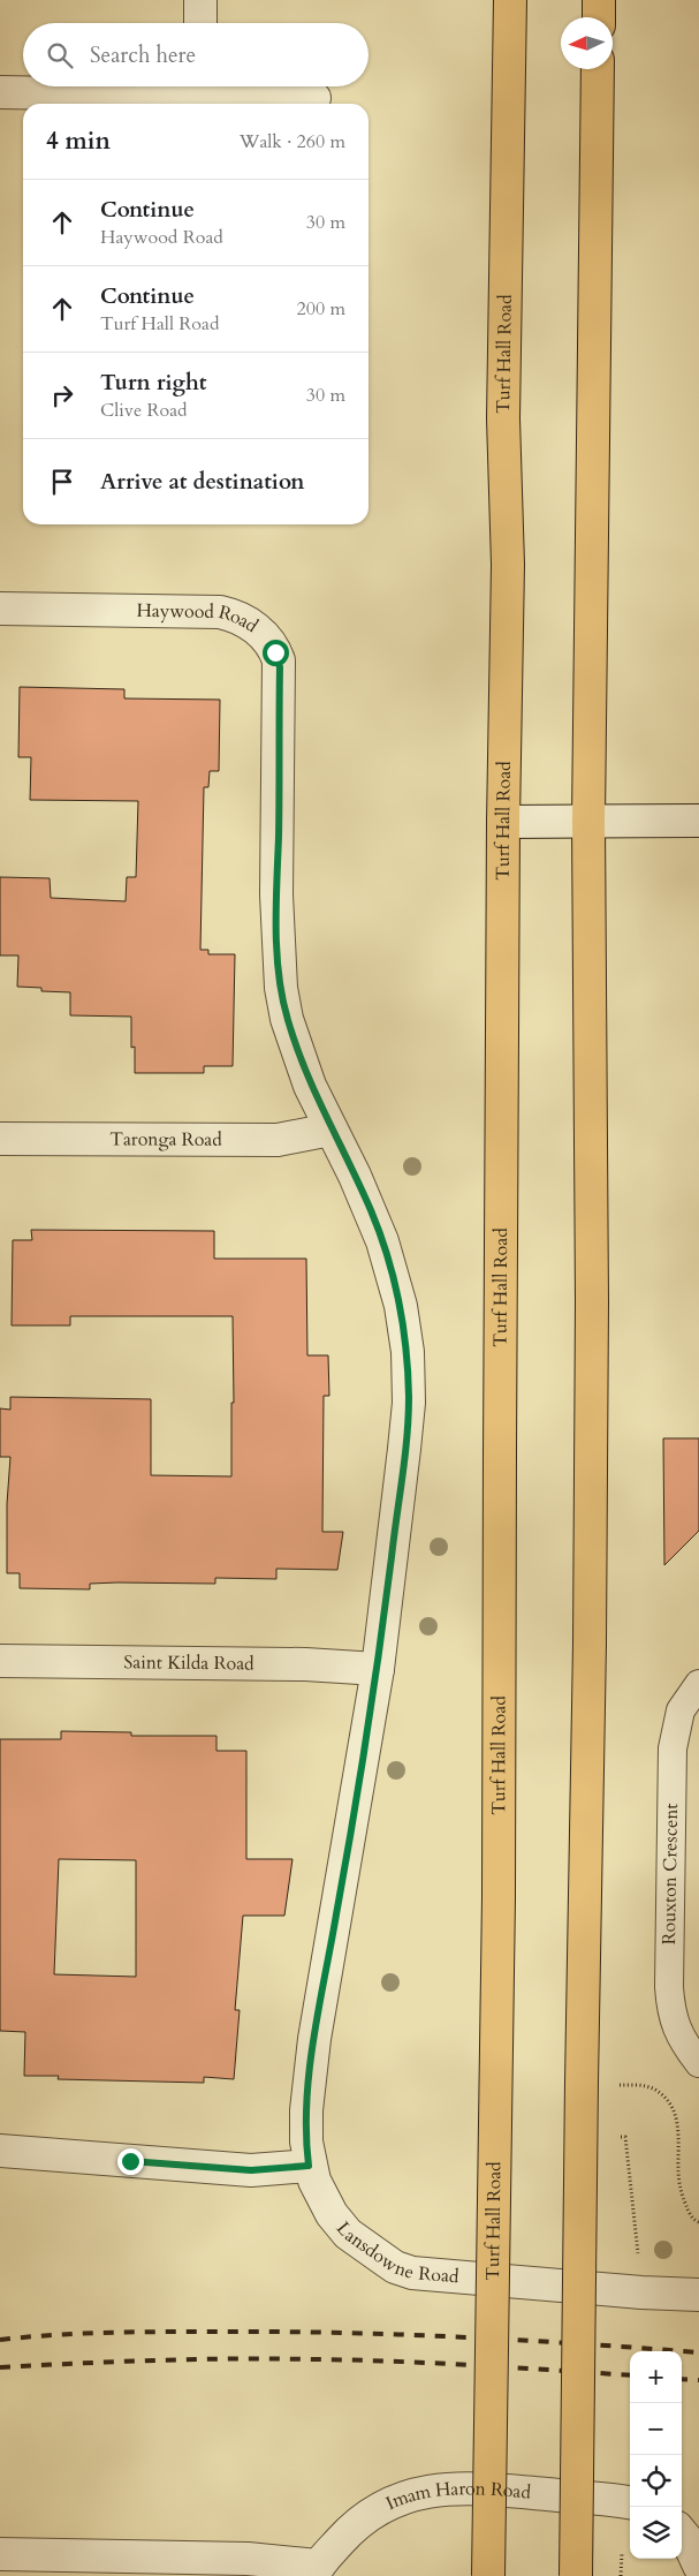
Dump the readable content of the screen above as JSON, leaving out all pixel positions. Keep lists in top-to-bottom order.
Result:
{
  "streets": {
    "main road": ["Turf Hall Road"],
    "street": [
      "Haywood Road",
      "Taronga Road",
      "Saint Kilda Road",
      "Lansdowne Road",
      "Imam Haron Road"
    ],
    "lane": ["Rouxton Crescent"]
  },
  "crossings": [
    ["Haywood Road", "Taronga Road"]
  ],
  "north": "left",
  "page": {
    "search": "Search here",
    "heading": ["4 min", "Walk · 260 m"],
    "list": [
      ["Continue", "Haywood Road", "30 m"],
      ["Continue", "Turf Hall Road", "200 m"],
      ["Turn right", "Clive Road", "30 m"],
      "Arrive at destination"
    ],
    "map_buttons": ["+", "−"]
  }
}
